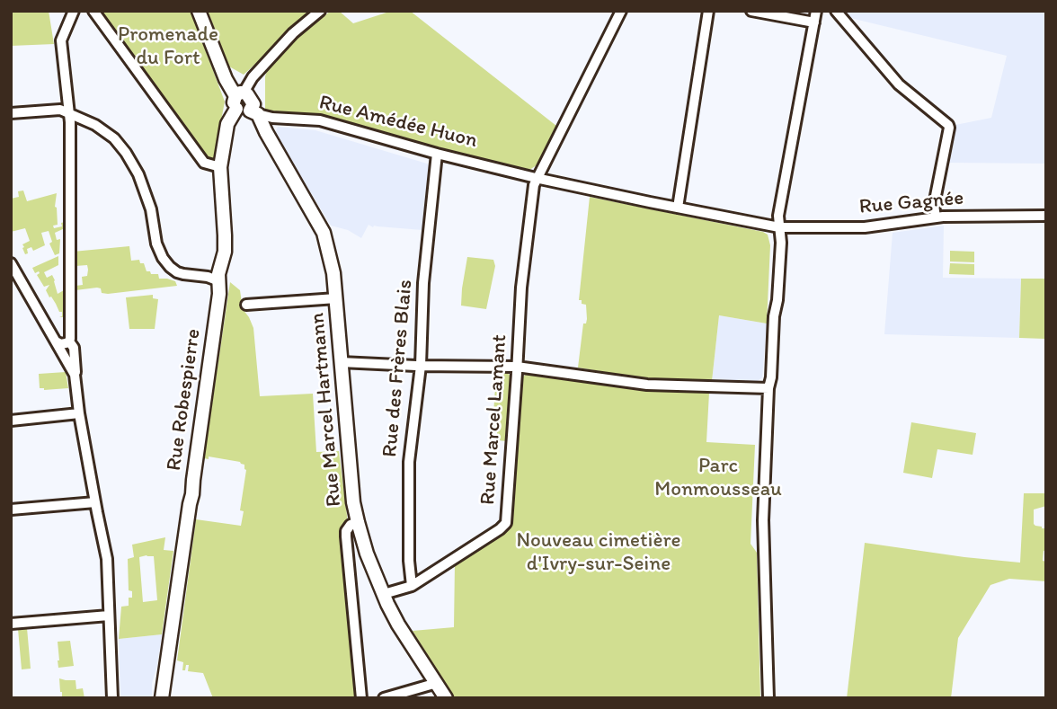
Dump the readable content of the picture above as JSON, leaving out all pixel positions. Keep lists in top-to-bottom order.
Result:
{
  "streets": {
    "main road": ["Rue Robespierre", "Rue Marcel Hartmann"],
    "street": [
      "Rue Amédée Huon",
      "Rue Gagnée",
      "Rue des Frères Blais",
      "Rue Marcel Lamant"
    ]
  },
  "crossings": [
    ["Rue Amédée Huon", "Rue Gagnée"],
    ["Rue Amédée Huon", "Rue des Frères Blais"],
    ["Rue Amédée Huon", "Rue Robespierre"],
    ["Rue Amédée Huon", "Rue Marcel Hartmann"],
    ["Rue Amédée Huon", "Rue Marcel Lamant"],
    ["Rue des Frères Blais", "Rue Marcel Lamant"],
    ["Rue Robespierre", "Rue Marcel Hartmann"],
    ["Rue Marcel Hartmann", "Rue Marcel Lamant"]
  ],
  "parks": ["Promenade du Fort", "Parc Monmousseau", "Nouveau cimetière d'Ivry-sur-Seine"]
}
